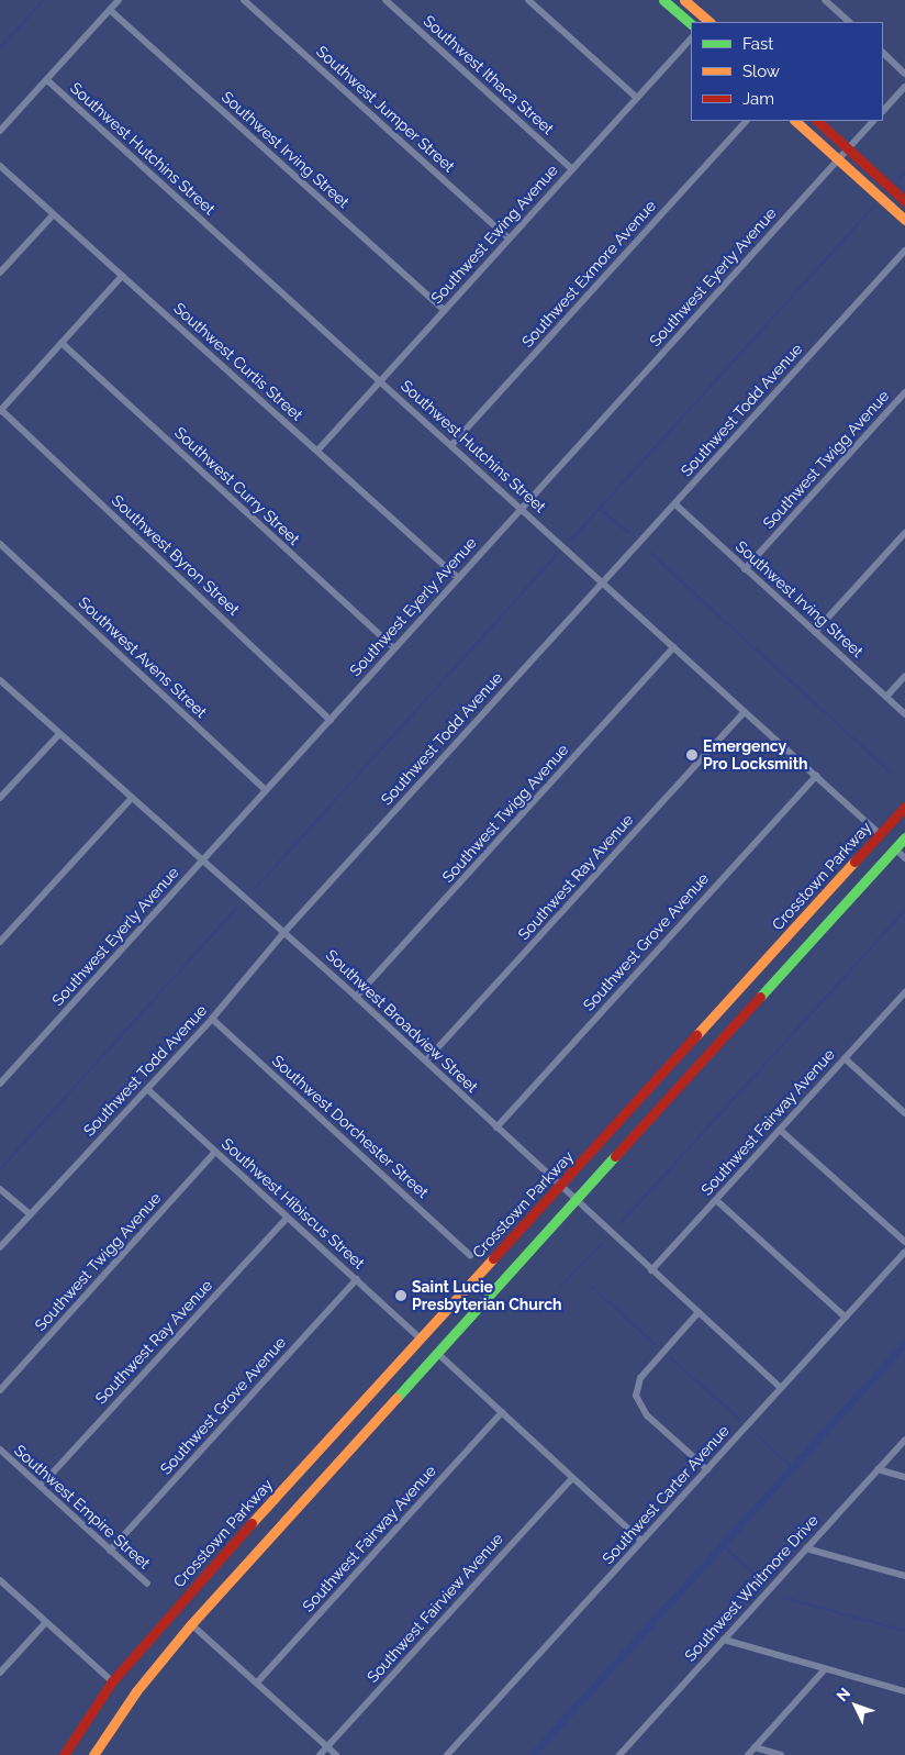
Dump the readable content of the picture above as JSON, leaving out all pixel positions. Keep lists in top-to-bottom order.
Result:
{
  "streets": {
    "main road": ["Crosstown Parkway"],
    "street": [
      "Southwest Ithaca Street",
      "Southwest Jumper Street",
      "Southwest Hutchins Street",
      "Southwest Irving Street",
      "Southwest Ewing Avenue",
      "Southwest Exmore Avenue",
      "Southwest Eyerly Avenue",
      "Southwest Curtis Street",
      "Southwest Todd Avenue",
      "Southwest Twigg Avenue",
      "Southwest Curry Street",
      "Southwest Byron Street",
      "Southwest Avens Street",
      "Southwest Ray Avenue",
      "Southwest Grove Avenue",
      "Southwest Broadview Street",
      "Southwest Fairway Avenue",
      "Southwest Dorchester Street",
      "Southwest Hibiscus Street",
      "Southwest Carter Avenue",
      "Southwest Empire Street",
      "Southwest Whitmore Drive",
      "Southwest Fairview Avenue"
    ]
  },
  "crossings": [
    ["Southwest Ithaca Street", "Southwest Ewing Avenue"],
    ["Southwest Jumper Street", "Southwest Ewing Avenue"],
    ["Southwest Hutchins Street", "Southwest Ewing Avenue"],
    ["Southwest Hutchins Street", "Southwest Exmore Avenue"],
    ["Southwest Hutchins Street", "Southwest Eyerly Avenue"],
    ["Southwest Hutchins Street", "Southwest Todd Avenue"],
    ["Southwest Hutchins Street", "Southwest Twigg Avenue"],
    ["Southwest Hutchins Street", "Crosstown Parkway"],
    ["Southwest Hutchins Street", "Southwest Ray Avenue"],
    ["Southwest Hutchins Street", "Southwest Grove Avenue"],
    ["Southwest Irving Street", "Southwest Ewing Avenue"],
    ["Southwest Irving Street", "Southwest Todd Avenue"],
    ["Southwest Irving Street", "Southwest Twigg Avenue"],
    ["Southwest Ewing Avenue", "Southwest Curtis Street"],
    ["Southwest Eyerly Avenue", "Southwest Curtis Street"],
    ["Southwest Eyerly Avenue", "Southwest Curry Street"],
    ["Southwest Eyerly Avenue", "Southwest Byron Street"],
    ["Southwest Eyerly Avenue", "Southwest Avens Street"],
    ["Southwest Eyerly Avenue", "Southwest Broadview Street"],
    ["Southwest Todd Avenue", "Southwest Broadview Street"],
    ["Southwest Todd Avenue", "Southwest Dorchester Street"],
    ["Southwest Todd Avenue", "Southwest Hibiscus Street"],
    ["Southwest Twigg Avenue", "Southwest Broadview Street"],
    ["Southwest Twigg Avenue", "Southwest Hibiscus Street"],
    ["Crosstown Parkway", "Southwest Broadview Street"],
    ["Crosstown Parkway", "Southwest Hibiscus Street"],
    ["Southwest Ray Avenue", "Southwest Broadview Street"],
    ["Southwest Ray Avenue", "Southwest Hibiscus Street"],
    ["Southwest Ray Avenue", "Southwest Empire Street"],
    ["Southwest Grove Avenue", "Southwest Broadview Street"],
    ["Southwest Grove Avenue", "Southwest Hibiscus Street"],
    ["Southwest Grove Avenue", "Southwest Empire Street"],
    ["Southwest Broadview Street", "Southwest Fairway Avenue"],
    ["Southwest Broadview Street", "Southwest Carter Avenue"]
  ],
  "places": ["Emergency Pro Locksmith", "Saint Lucie Presbyterian Church"],
  "legend": ["Fast", "Slow", "Jam"],
  "north": "top left"
}
